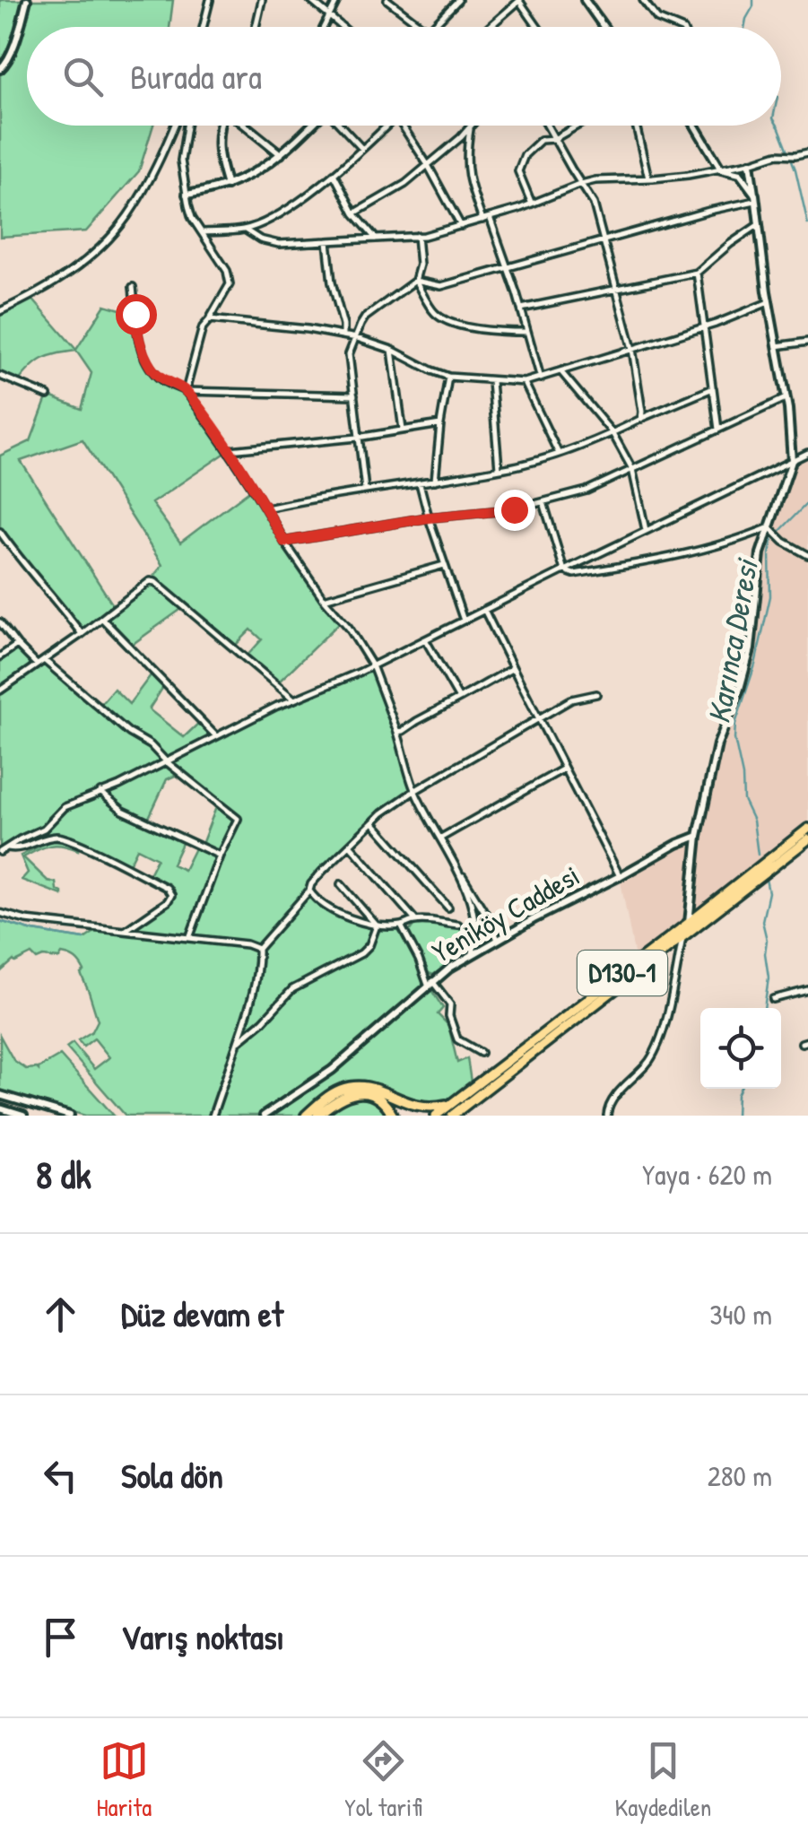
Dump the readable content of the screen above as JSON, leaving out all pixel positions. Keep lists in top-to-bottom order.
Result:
{
  "streets": {
    "highway": ["D130-1"],
    "street": ["Yeniköy Caddesi"]
  },
  "water": ["Karınca Deresi"],
  "page": {
    "search": "Burada ara",
    "heading": ["8 dk", "Yaya · 620 m"],
    "list": [
      ["Düz devam et", "340 m"],
      ["Sola dön", "280 m"],
      "Varış noktası"
    ],
    "nav": ["Harita", "Yol tarifi", "Kaydedilen"]
  }
}
